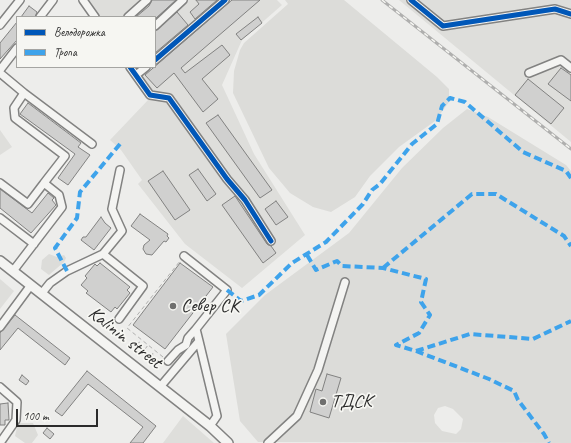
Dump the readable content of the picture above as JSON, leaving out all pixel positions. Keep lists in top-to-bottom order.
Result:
{
  "streets": {
    "main road": ["Kalinin street"]
  },
  "places": ["Север СК", "ТДСК"],
  "legend": ["Велодорожка", "Тропа"],
  "scale_bar": "100 m"
}
